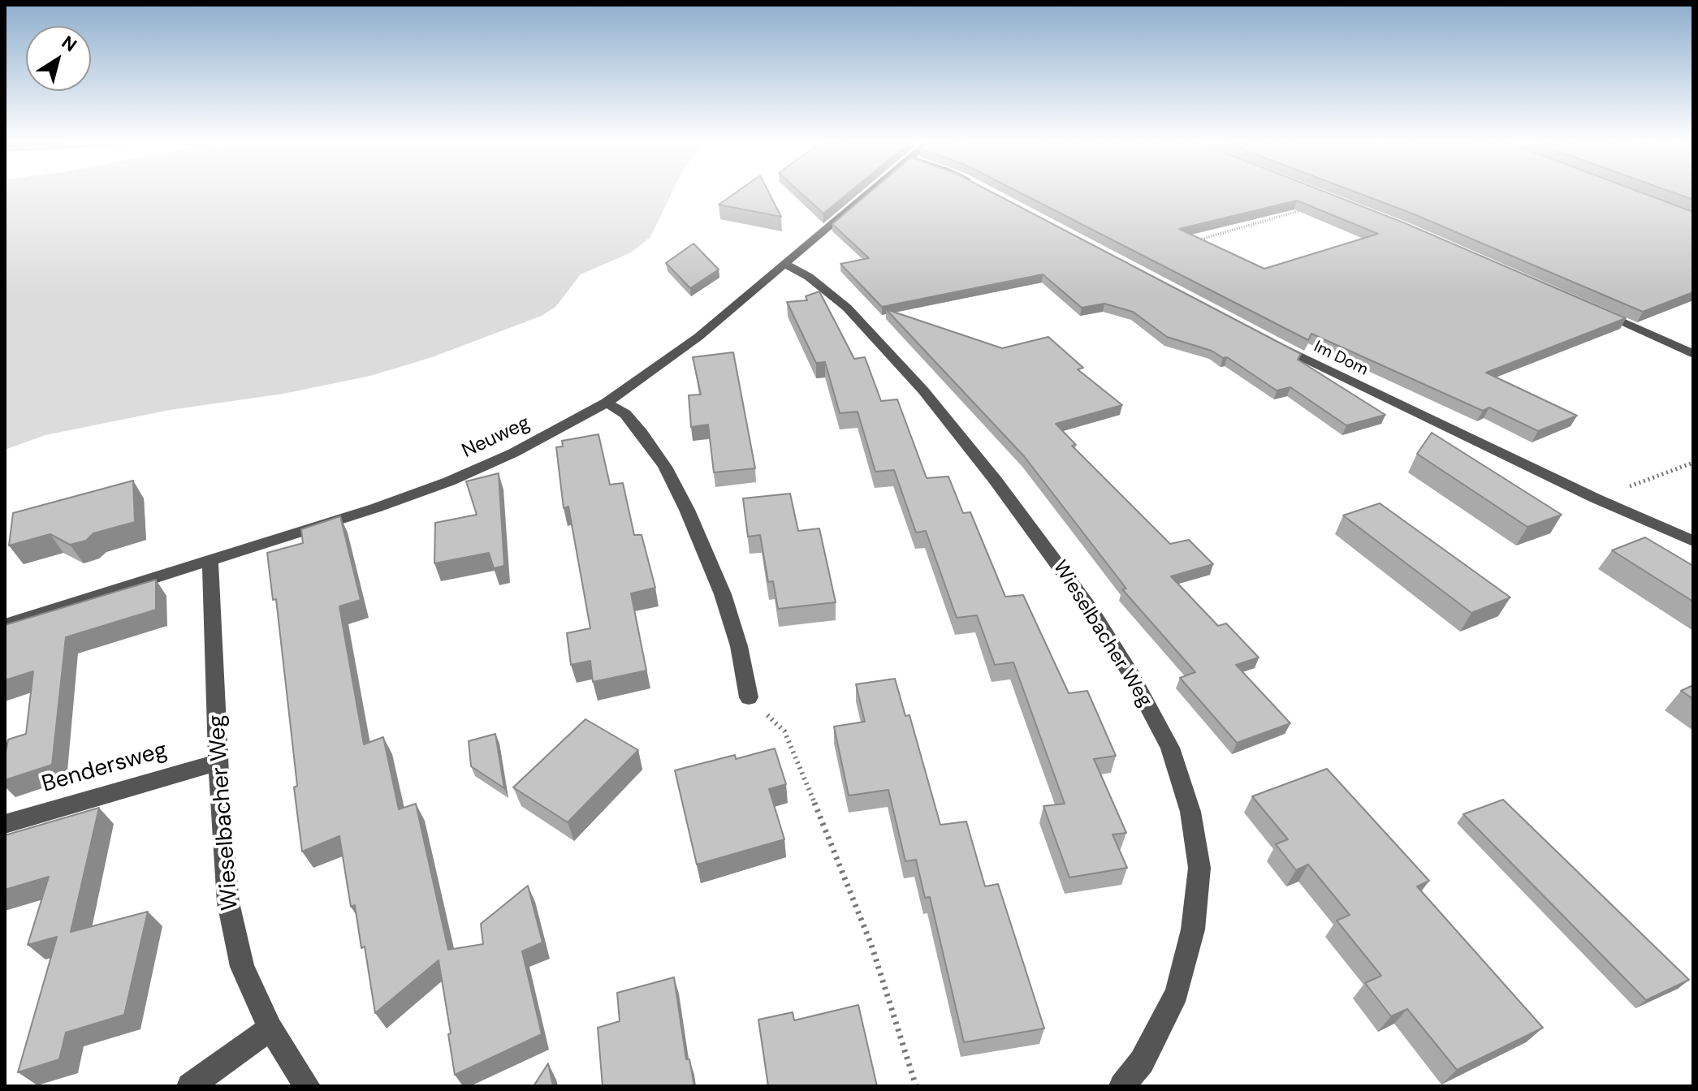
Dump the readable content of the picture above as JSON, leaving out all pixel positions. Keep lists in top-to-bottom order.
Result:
{
  "streets": {
    "street": [
      "Im Dom",
      "Neuweg",
      "Wieselbacher Weg",
      "Bendersweg"
    ]
  },
  "crossings": [
    ["Neuweg", "Wieselbacher Weg"],
    ["Wieselbacher Weg", "Bendersweg"]
  ],
  "north": "top right"
}
